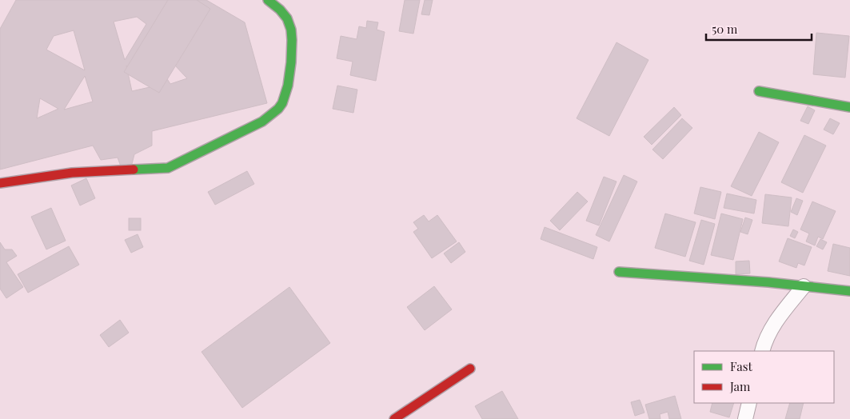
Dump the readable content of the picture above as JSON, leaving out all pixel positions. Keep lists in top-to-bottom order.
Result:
{
  "legend": ["Fast", "Jam"],
  "scale_bar": "50 m"
}
